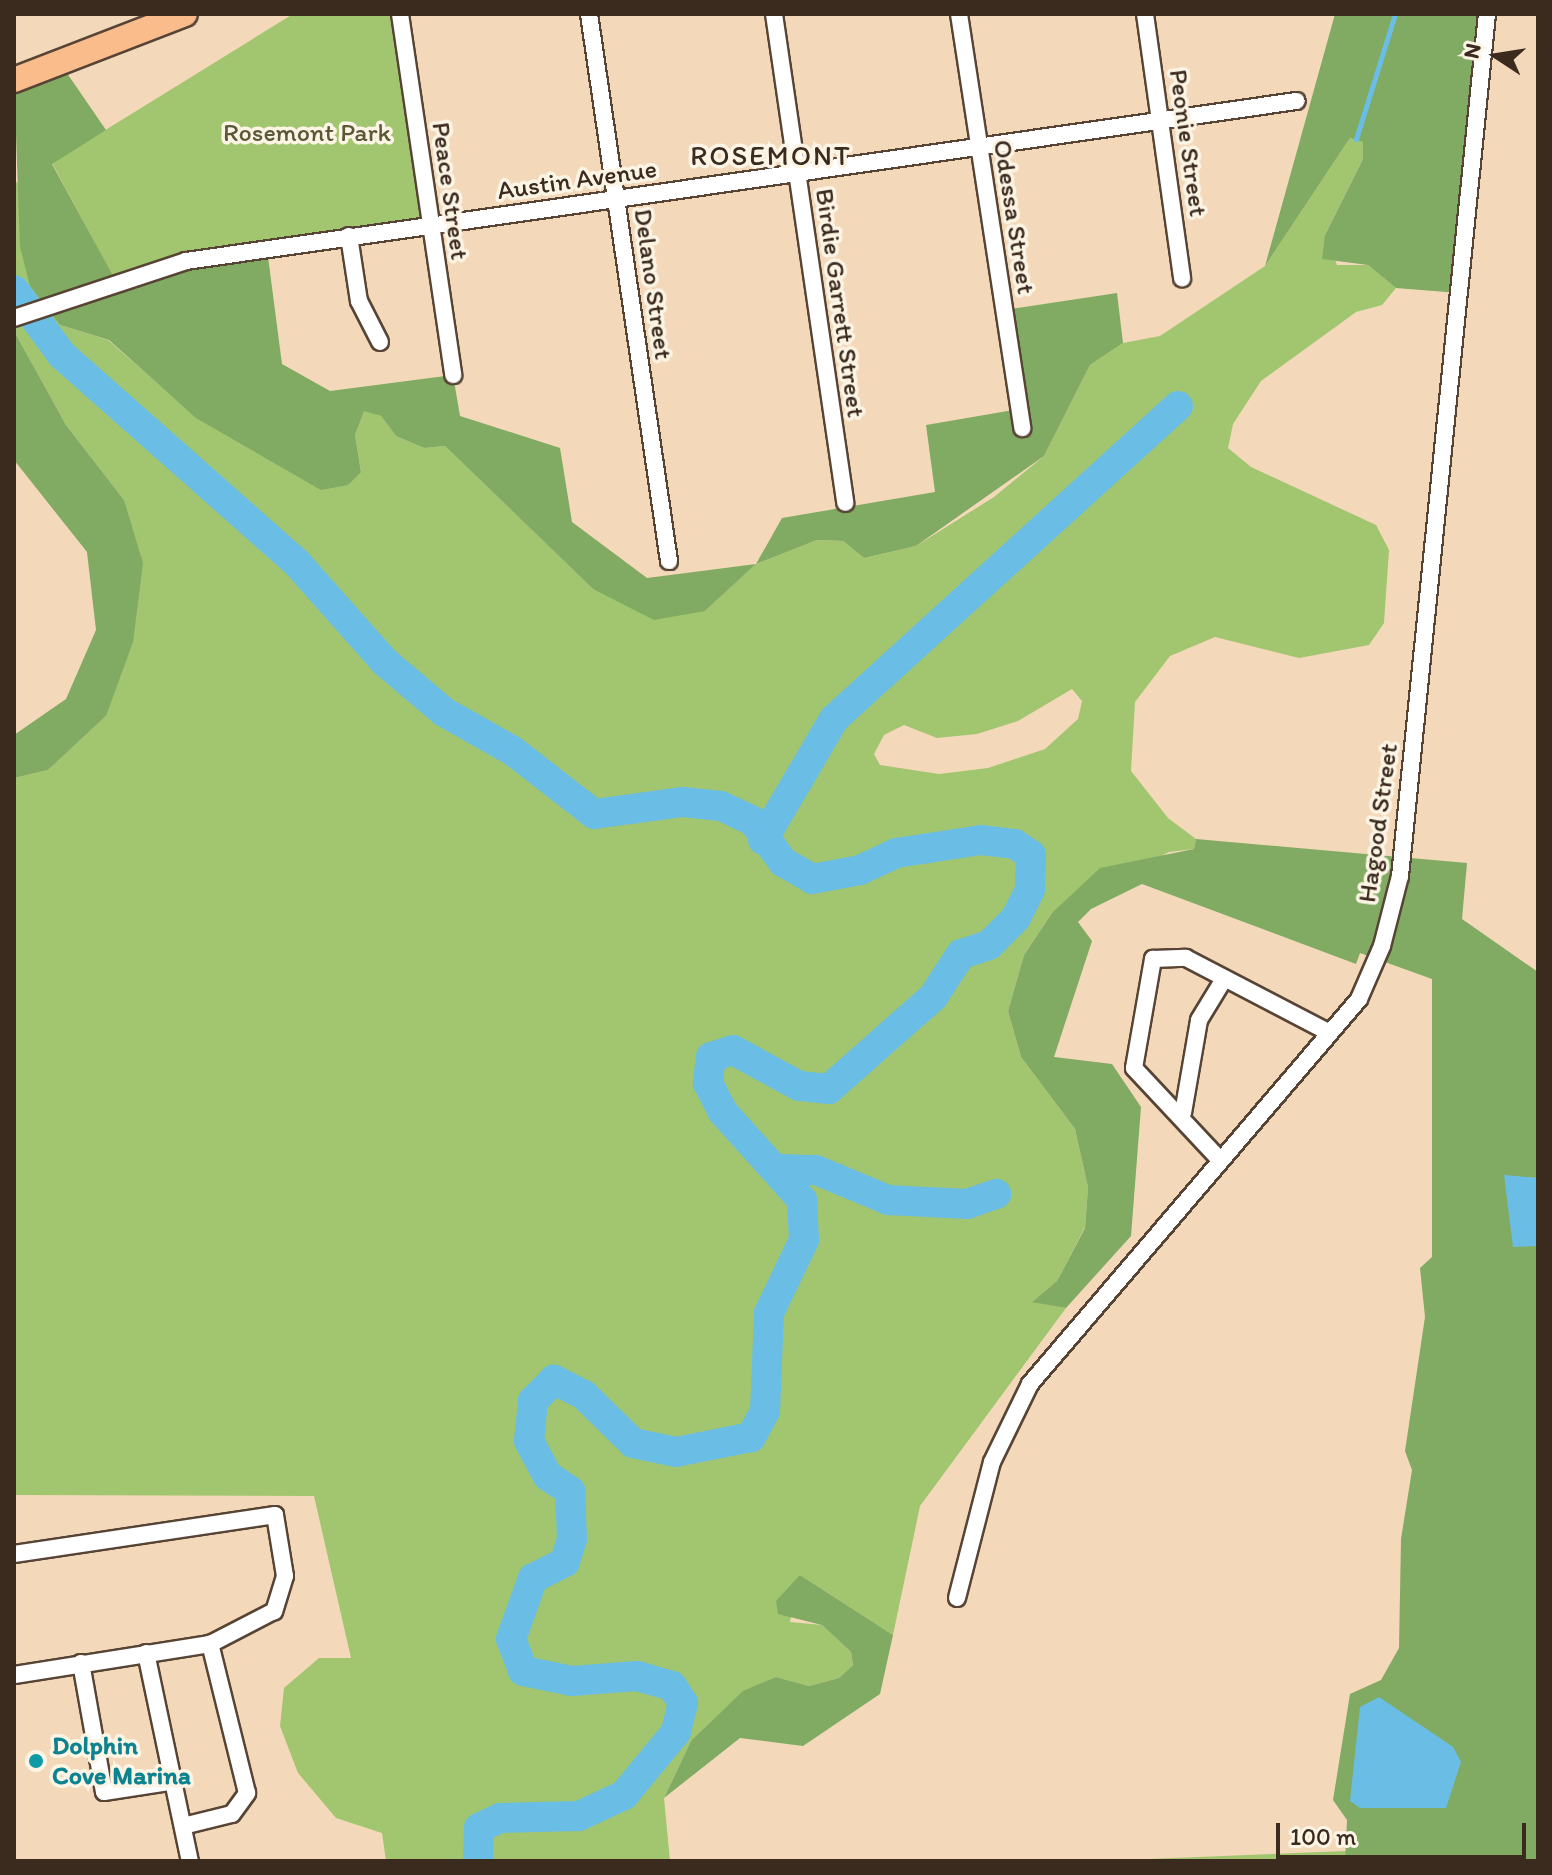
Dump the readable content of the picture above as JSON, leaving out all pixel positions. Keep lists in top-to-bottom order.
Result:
{
  "streets": {
    "street": [
      "Peonie Street",
      "Austin Avenue",
      "Peace Street",
      "Odessa Street",
      "Delano Street",
      "Birdie Garrett Street",
      "Hagood Street"
    ]
  },
  "crossings": [
    ["Peonie Street", "Austin Avenue"],
    ["Austin Avenue", "Peace Street"],
    ["Austin Avenue", "Odessa Street"],
    ["Austin Avenue", "Delano Street"],
    ["Austin Avenue", "Birdie Garrett Street"]
  ],
  "districts": ["ROSEMONT"],
  "parks": ["Rosemont Park"],
  "places": ["Dolphin Cove Marina"],
  "scale_bar": "100 m",
  "north": "left"
}
